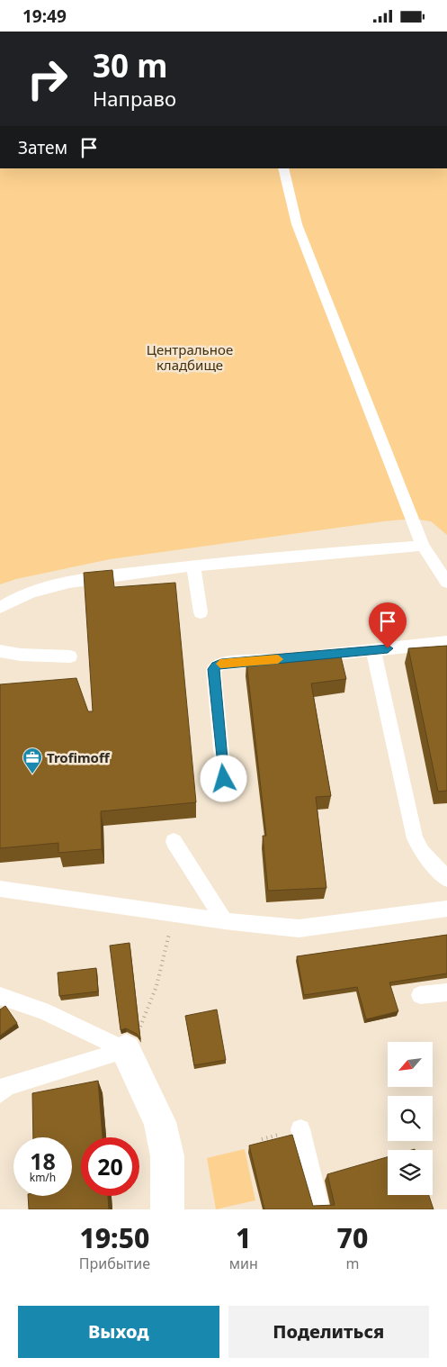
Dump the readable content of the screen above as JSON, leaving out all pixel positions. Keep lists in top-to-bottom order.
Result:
{
  "parks": ["Центральное кладбище"],
  "places": {
    "office": ["Trofimoff"]
  },
  "north": "bottom left",
  "page": {
    "status": "19:49",
    "turn": ["30 m", "Направо"],
    "then": "Затем",
    "speed": "18 km/h",
    "limit": "20",
    "eta": [
      "19:50",
      "Прибытие",
      "1",
      "мин",
      "70",
      "m"
    ],
    "buttons": ["Выход", "Поделиться"]
  }
}
